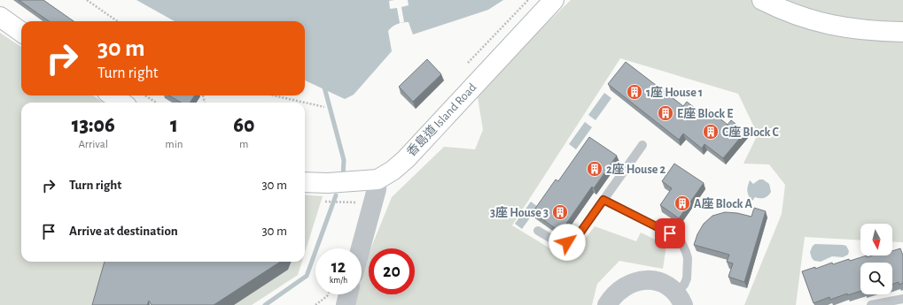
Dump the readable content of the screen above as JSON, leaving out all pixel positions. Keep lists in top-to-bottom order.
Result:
{
  "streets": {
    "main road": ["香島道 Island Road"]
  },
  "places": {
    "building": [
      "1座 House 1",
      "E座 Block E",
      "C座 Block C",
      "2座 House 2",
      "A座 Block A",
      "3座 House 3"
    ]
  },
  "north": "bottom",
  "page": {
    "turn": ["30 m", "Turn right"],
    "eta": [
      "13:06",
      "Arrival",
      "1",
      "min",
      "60",
      "m"
    ],
    "list": [
      {
        "name": "Turn right",
        "value": "30 m"
      },
      {
        "name": "Arrive at destination",
        "value": "30 m"
      }
    ],
    "speed": "12 km/h",
    "limit": "20"
  }
}
